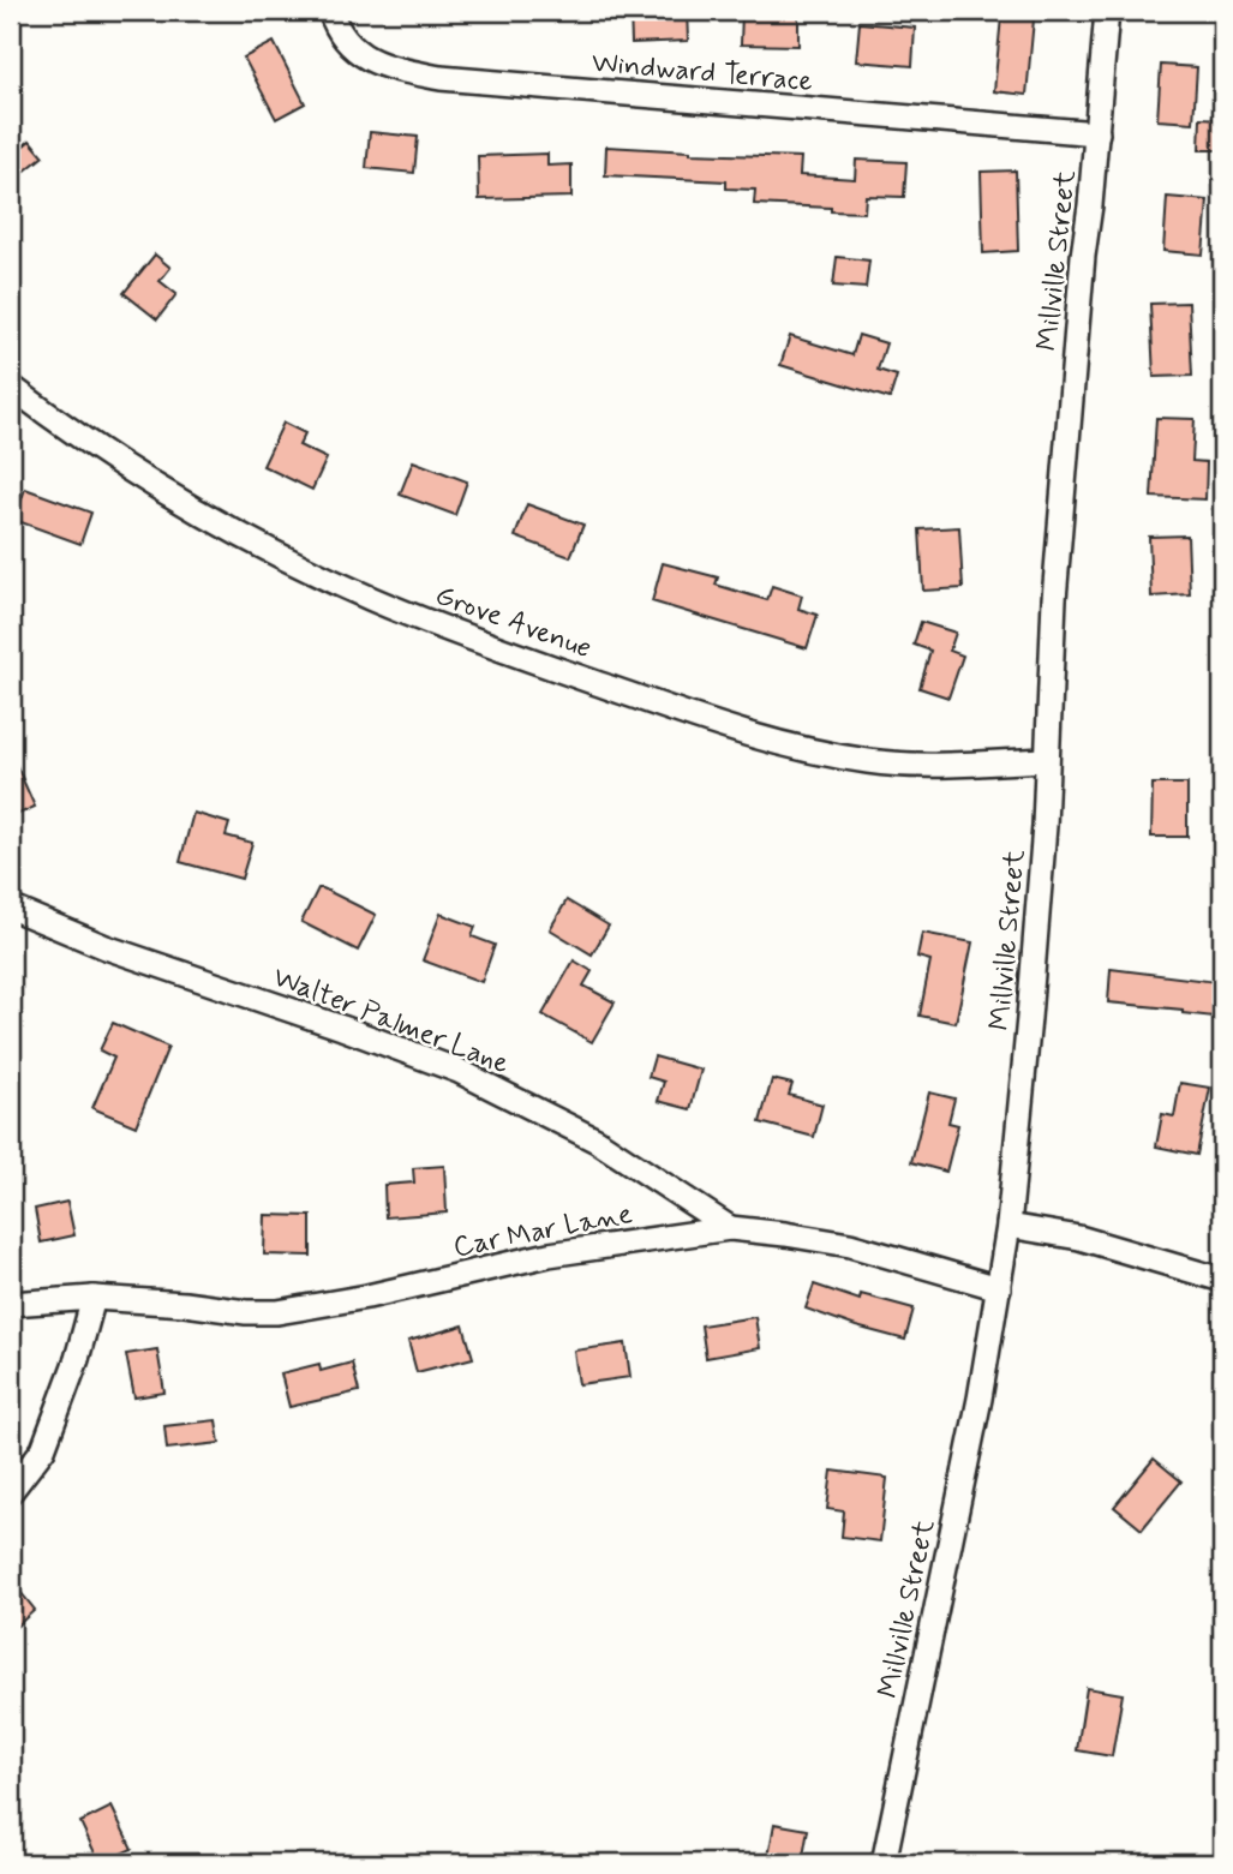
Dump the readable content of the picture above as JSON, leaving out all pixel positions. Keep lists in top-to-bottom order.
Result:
{
  "streets": {
    "street": [
      "Windward Terrace",
      "Millville Street",
      "Grove Avenue",
      "Walter Palmer Lane",
      "Car Mar Lane"
    ]
  },
  "crossings": [
    ["Windward Terrace", "Millville Street"],
    ["Millville Street", "Grove Avenue"],
    ["Millville Street", "Car Mar Lane"],
    ["Walter Palmer Lane", "Car Mar Lane"]
  ]
}
